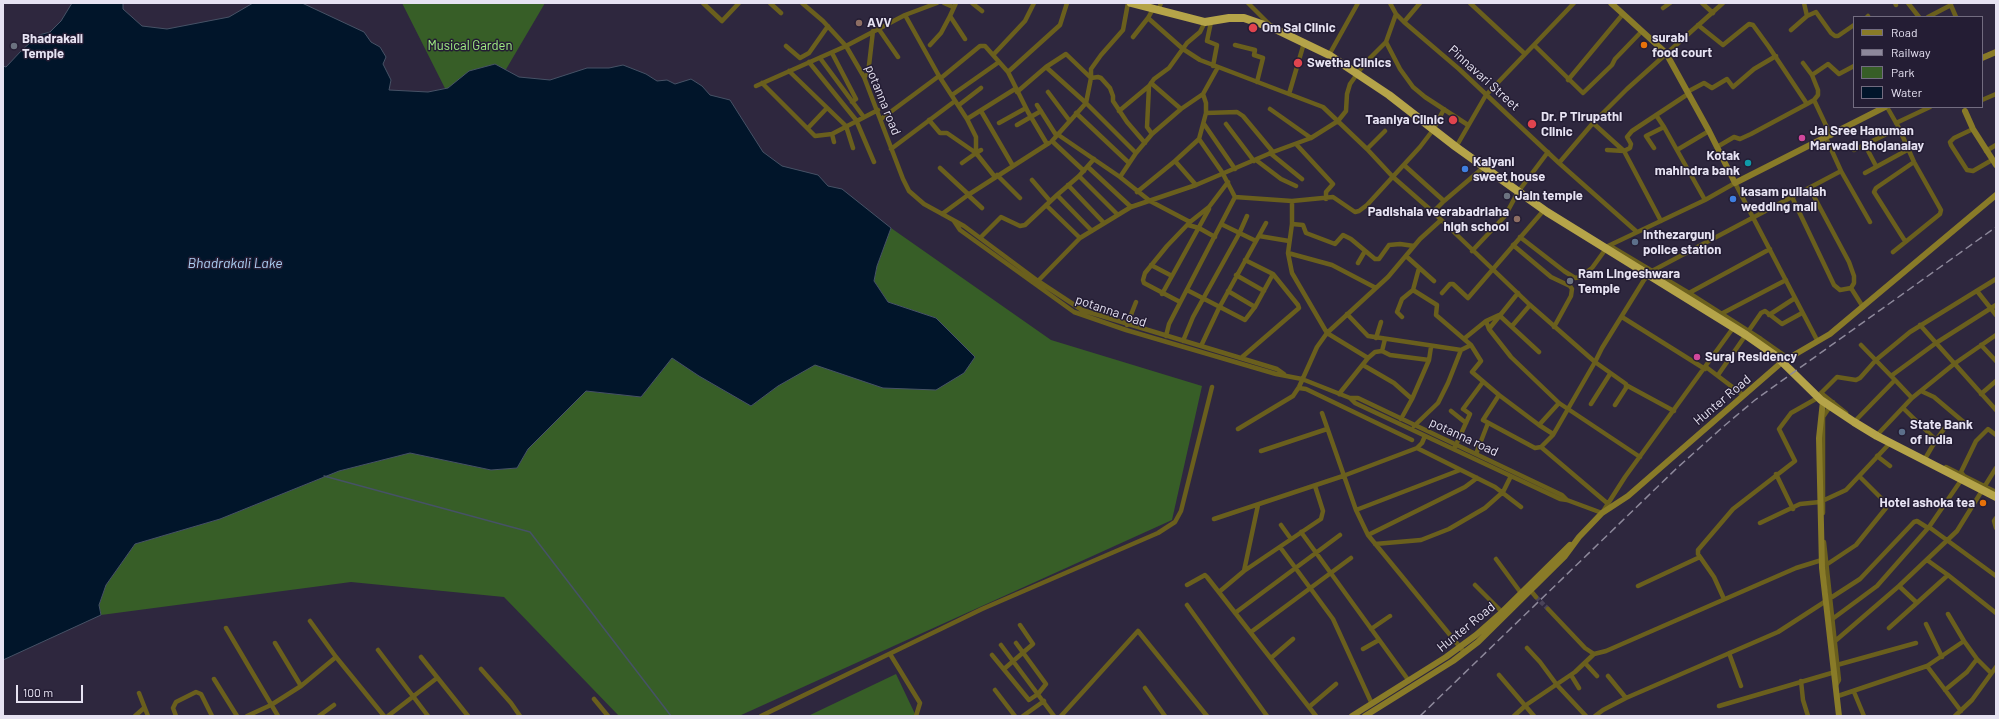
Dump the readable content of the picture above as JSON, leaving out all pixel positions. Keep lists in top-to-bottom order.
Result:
{
  "streets": {
    "street": ["Pinnavari Street", "potanna road", "Hunter Road"]
  },
  "crossings": [
    ["potanna road", "Hunter Road"]
  ],
  "water": ["Bhadrakali Lake"],
  "parks": ["Musical Garden"],
  "places": [
    "AVV",
    "Om Sai Clinic",
    "surabi food court",
    "Bhadrakali Temple",
    "Swetha Clinics",
    "Taaniya Clinic",
    "Dr. P Tirupathi Clinic",
    "Jai Sree Hanuman Marwadi Bhojanalay",
    "Kotak mahindra bank",
    "Kalyani sweet house",
    "Jain temple",
    "kasam pullaiah wedding mall",
    "Padishala veerabadriaha high school",
    "inthezargunj police station",
    "Ram Lingeshwara Temple",
    "Suraj Residency",
    "State Bank of India",
    "Hotel ashoka tea"
  ],
  "legend": [
    "Road",
    "Railway",
    "Park",
    "Water"
  ],
  "scale_bar": "100 m"
}
